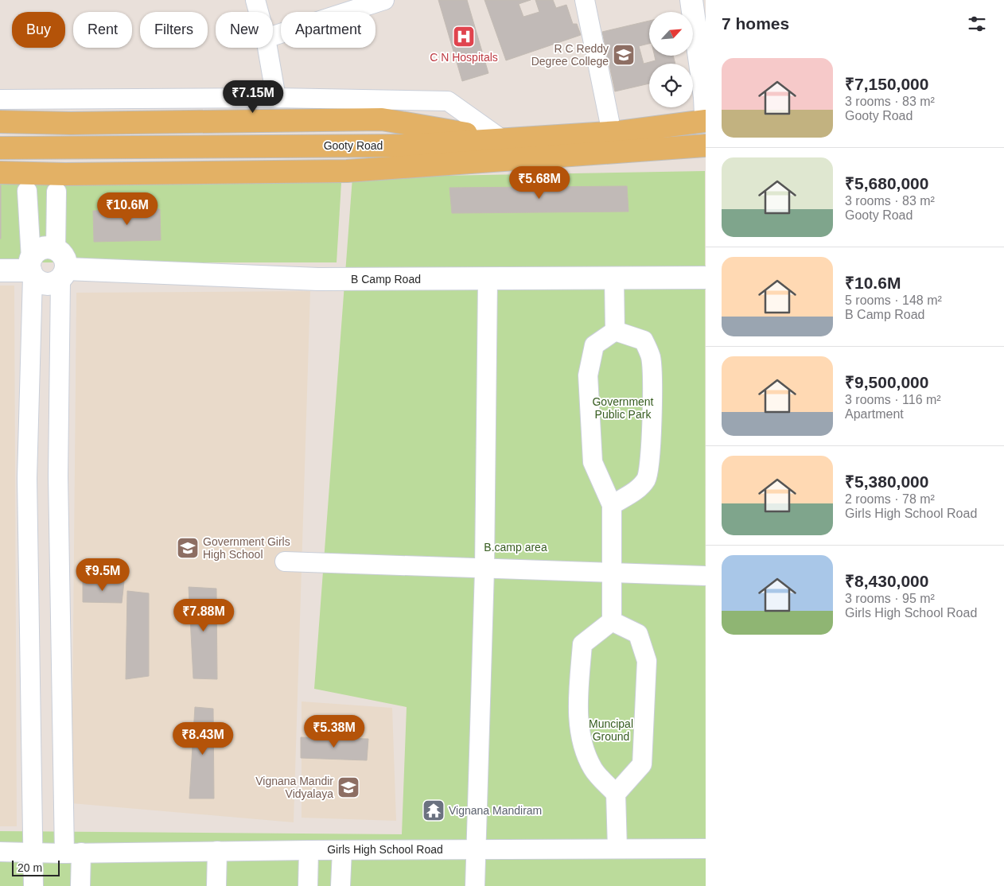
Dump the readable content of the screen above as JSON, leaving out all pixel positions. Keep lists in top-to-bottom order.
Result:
{
  "streets": {
    "main road": ["Gooty Road", "B Camp Road"],
    "street": ["Girls High School Road"]
  },
  "parks": ["Government Public Park", "B.camp area", "Muncipal Ground"],
  "places": {
    "hospital": ["C N Hospitals"],
    "school or university": ["R C Reddy Degree College", "Government Girls High School", "Vignana Mandir Vidyalaya"],
    "temple": ["Vignana Mandiram"]
  },
  "scale_bar": "20 m",
  "north": "top right",
  "page": {
    "heading": "7 homes",
    "chip": [
      "Buy",
      "Rent",
      "Filters",
      "New",
      "Apartment"
    ],
    "list": [
      {
        "name": "₹7,150,000",
        "note": "3 rooms · 83 m² · Gooty Road"
      },
      {
        "name": "₹5,680,000",
        "note": "3 rooms · 83 m² · Gooty Road"
      },
      {
        "name": "₹10.6M",
        "note": "5 rooms · 148 m² · B Camp Road"
      },
      {
        "name": "₹9,500,000",
        "note": "3 rooms · 116 m² · Apartment"
      },
      {
        "name": "₹5,380,000",
        "note": "2 rooms · 78 m² · Girls High School Road"
      },
      {
        "name": "₹8,430,000",
        "note": "3 rooms · 95 m² · Girls High School Road"
      }
    ],
    "price": [
      "₹7.15M",
      "₹5.68M",
      "₹10.6M",
      "₹9.5M",
      "₹7.88M",
      "₹5.38M",
      "₹8.43M"
    ],
    "scale": "20 m"
  }
}
